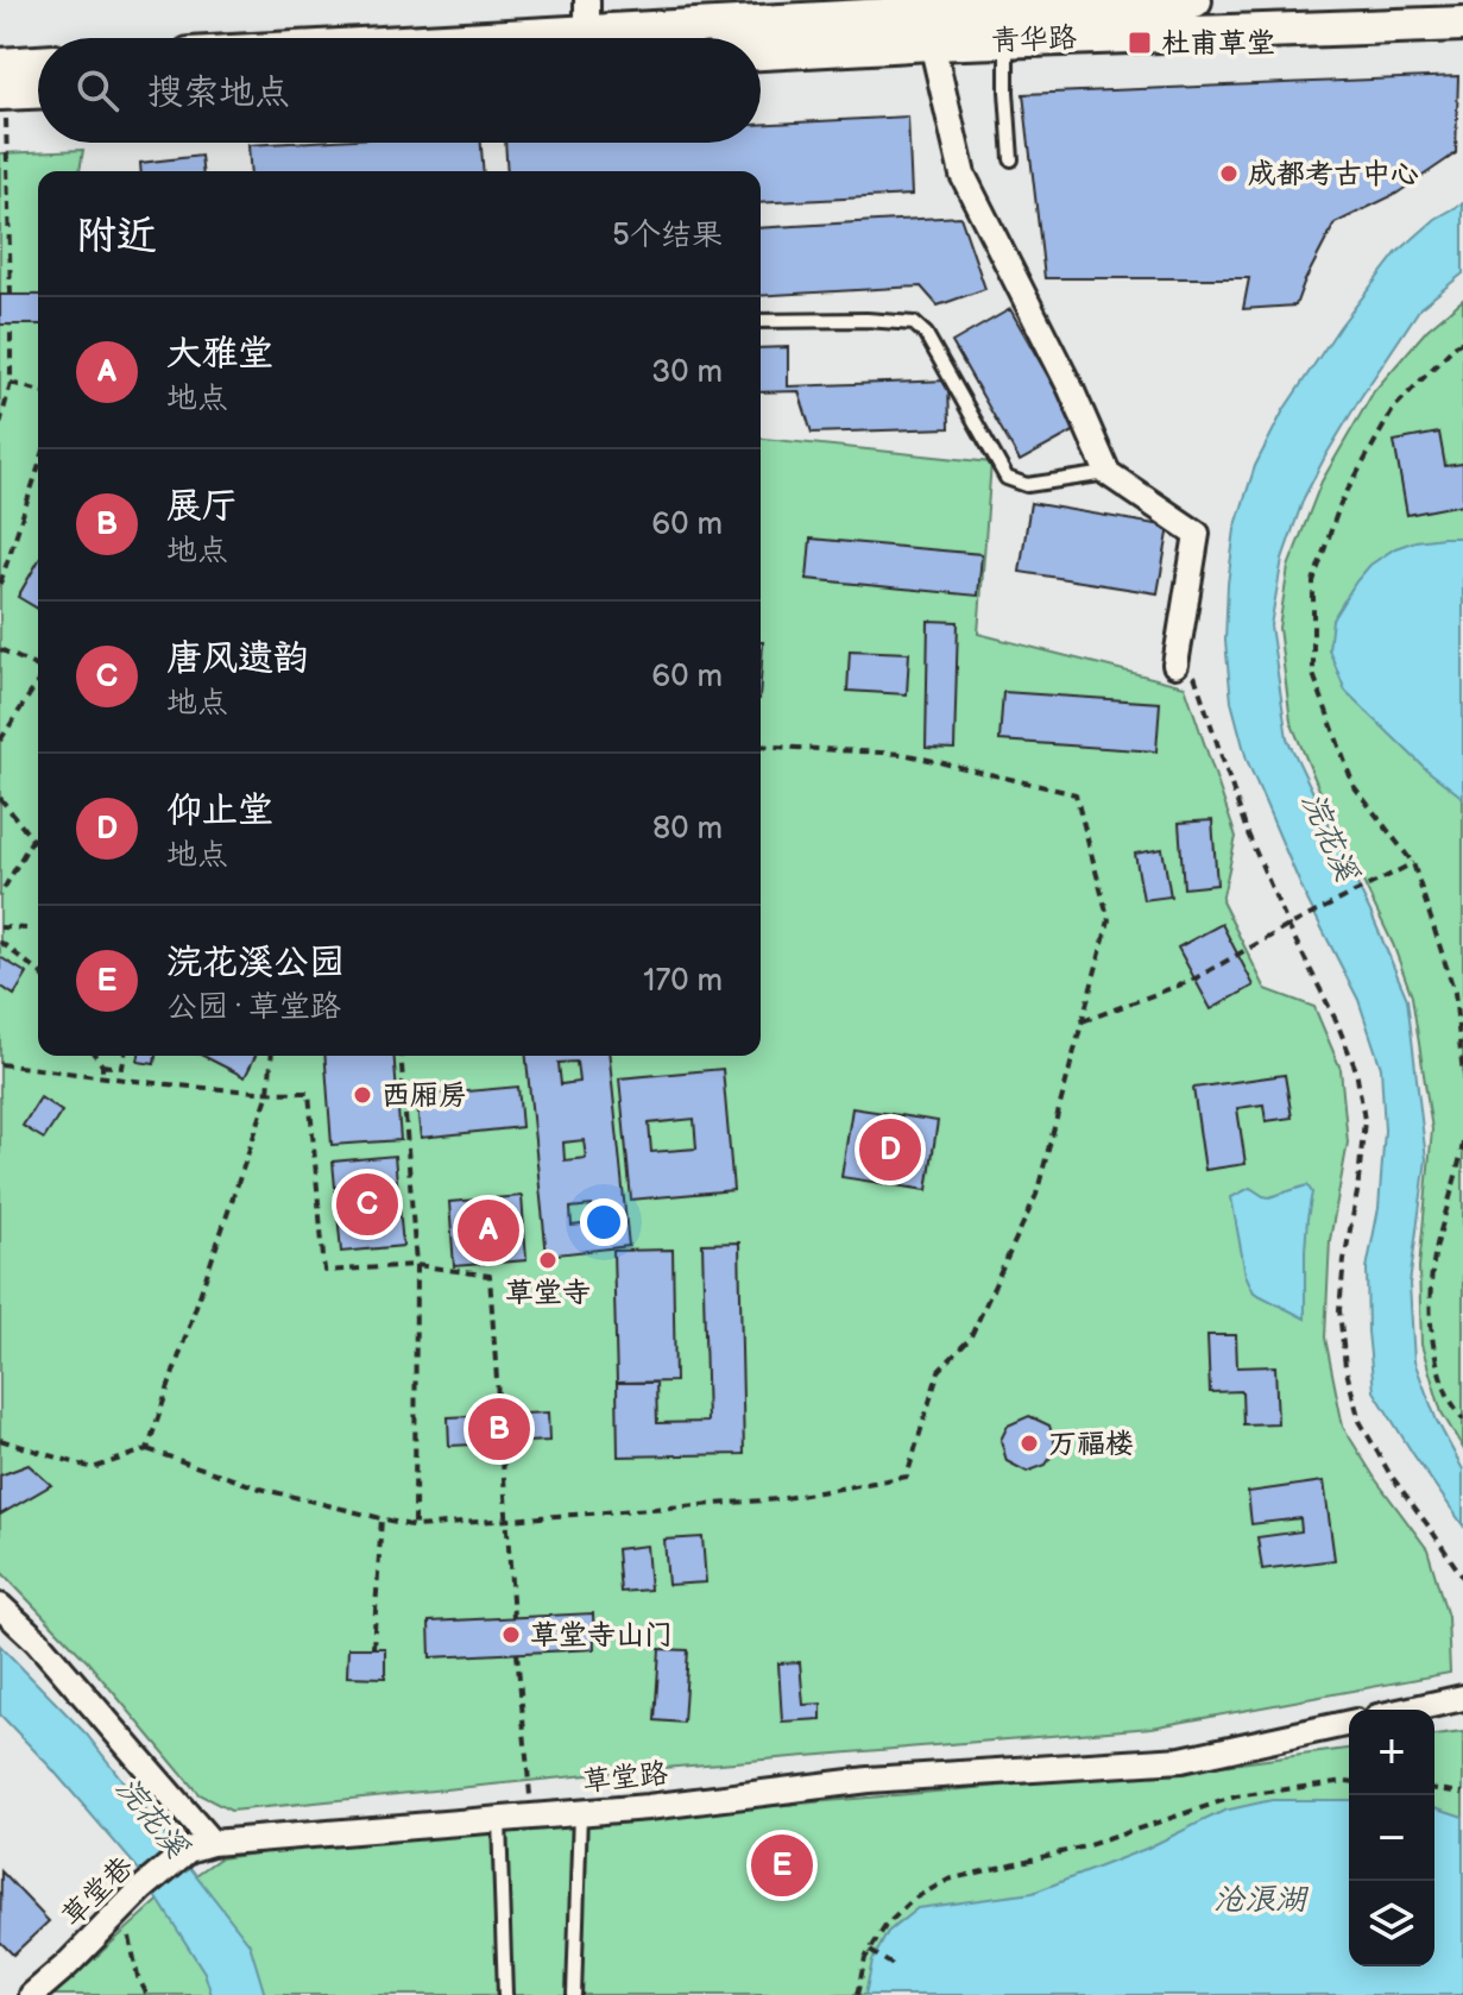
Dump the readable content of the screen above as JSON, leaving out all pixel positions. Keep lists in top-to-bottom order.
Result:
{
  "streets": {
    "main road": ["青华路"],
    "street": ["草堂路", "草堂巷"]
  },
  "crossings": [
    ["草堂路", "草堂巷"]
  ],
  "water": ["浣花溪", "沧浪湖"],
  "places": {
    "transit": ["杜甫草堂"],
    "other": [
      "成都考古中心",
      "西厢房",
      "草堂寺",
      "万福楼",
      "草堂寺山门"
    ]
  },
  "page": {
    "search": "搜索地点",
    "heading": ["附近", "5个结果"],
    "list": [
      {
        "mark": "A",
        "name": "大雅堂",
        "note": "地点",
        "value": "30 m"
      },
      {
        "mark": "B",
        "name": "展厅",
        "note": "地点",
        "value": "60 m"
      },
      {
        "mark": "C",
        "name": "唐风遗韵",
        "note": "地点",
        "value": "60 m"
      },
      {
        "mark": "D",
        "name": "仰止堂",
        "note": "地点",
        "value": "80 m"
      },
      {
        "mark": "E",
        "name": "浣花溪公园",
        "note": "公园 · 草堂路",
        "value": "170 m"
      }
    ],
    "pins": [
      "D",
      "C",
      "A",
      "B",
      "E"
    ],
    "map_buttons": ["+", "−"]
  }
}
